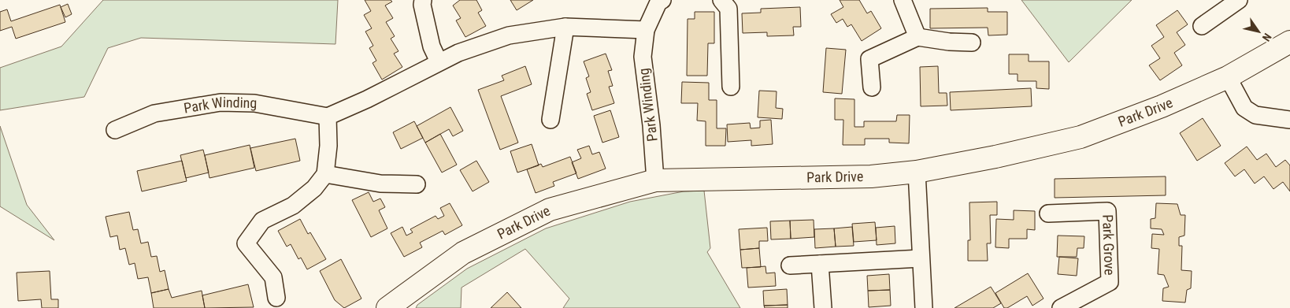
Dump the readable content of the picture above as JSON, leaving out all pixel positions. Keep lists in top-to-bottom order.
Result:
{
  "streets": {
    "street": ["Park Winding", "Park Drive", "Park Grove"]
  },
  "crossings": [
    ["Park Winding", "Park Drive"]
  ],
  "north": "bottom right"
}
